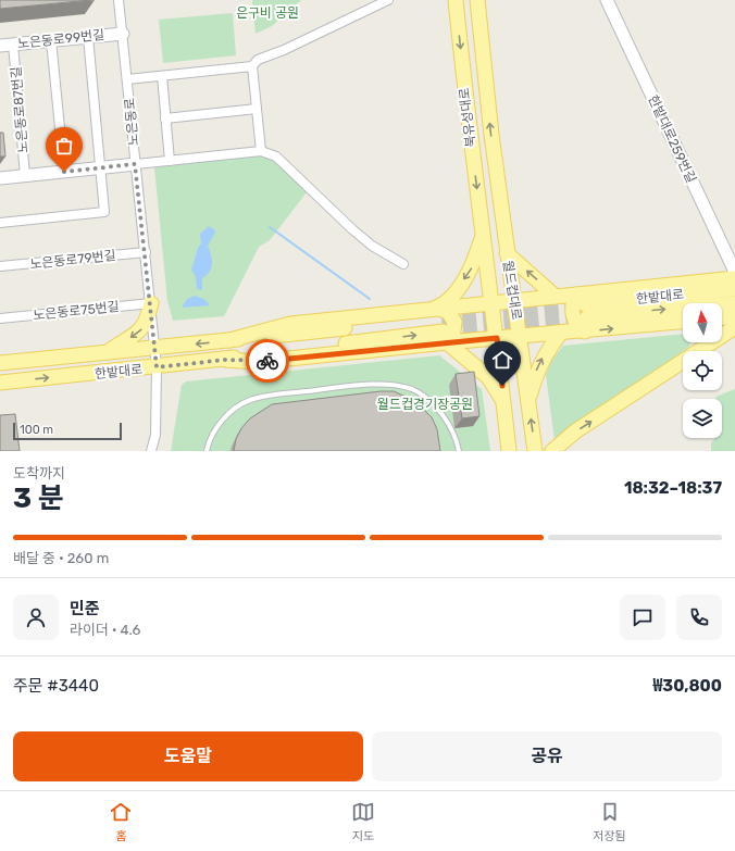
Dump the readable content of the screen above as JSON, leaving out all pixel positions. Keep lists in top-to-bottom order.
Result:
{
  "streets": {
    "main road": ["북유성대로", "월드컵대로", "한밭대로"],
    "street": [
      "노은동로99번길",
      "노은동로87번길",
      "노은동로",
      "한밭대로259번길",
      "노은동로79번길",
      "노은동로75번길"
    ]
  },
  "crossings": [
    ["노은동로99번길", "노은동로87번길"],
    ["노은동로99번길", "노은동로"],
    ["북유성대로", "월드컵대로"],
    ["노은동로", "노은동로79번길"],
    ["노은동로", "한밭대로"],
    ["노은동로", "노은동로75번길"]
  ],
  "parks": ["은구비 공원", "월드컵경기장공원"],
  "scale_bar": "100 m",
  "north": "top",
  "page": {
    "scale": "100 m",
    "heading": ["3 분", "도착까지", "18:32–18:37"],
    "panel": [
      "민준",
      "라이더 · 4.6",
      "주문 #3440",
      "₩30,800"
    ],
    "bar": "배달 중 · 260 m",
    "buttons": ["도움말", "공유"],
    "tabs": ["홈", "지도", "저장됨"]
  }
}
